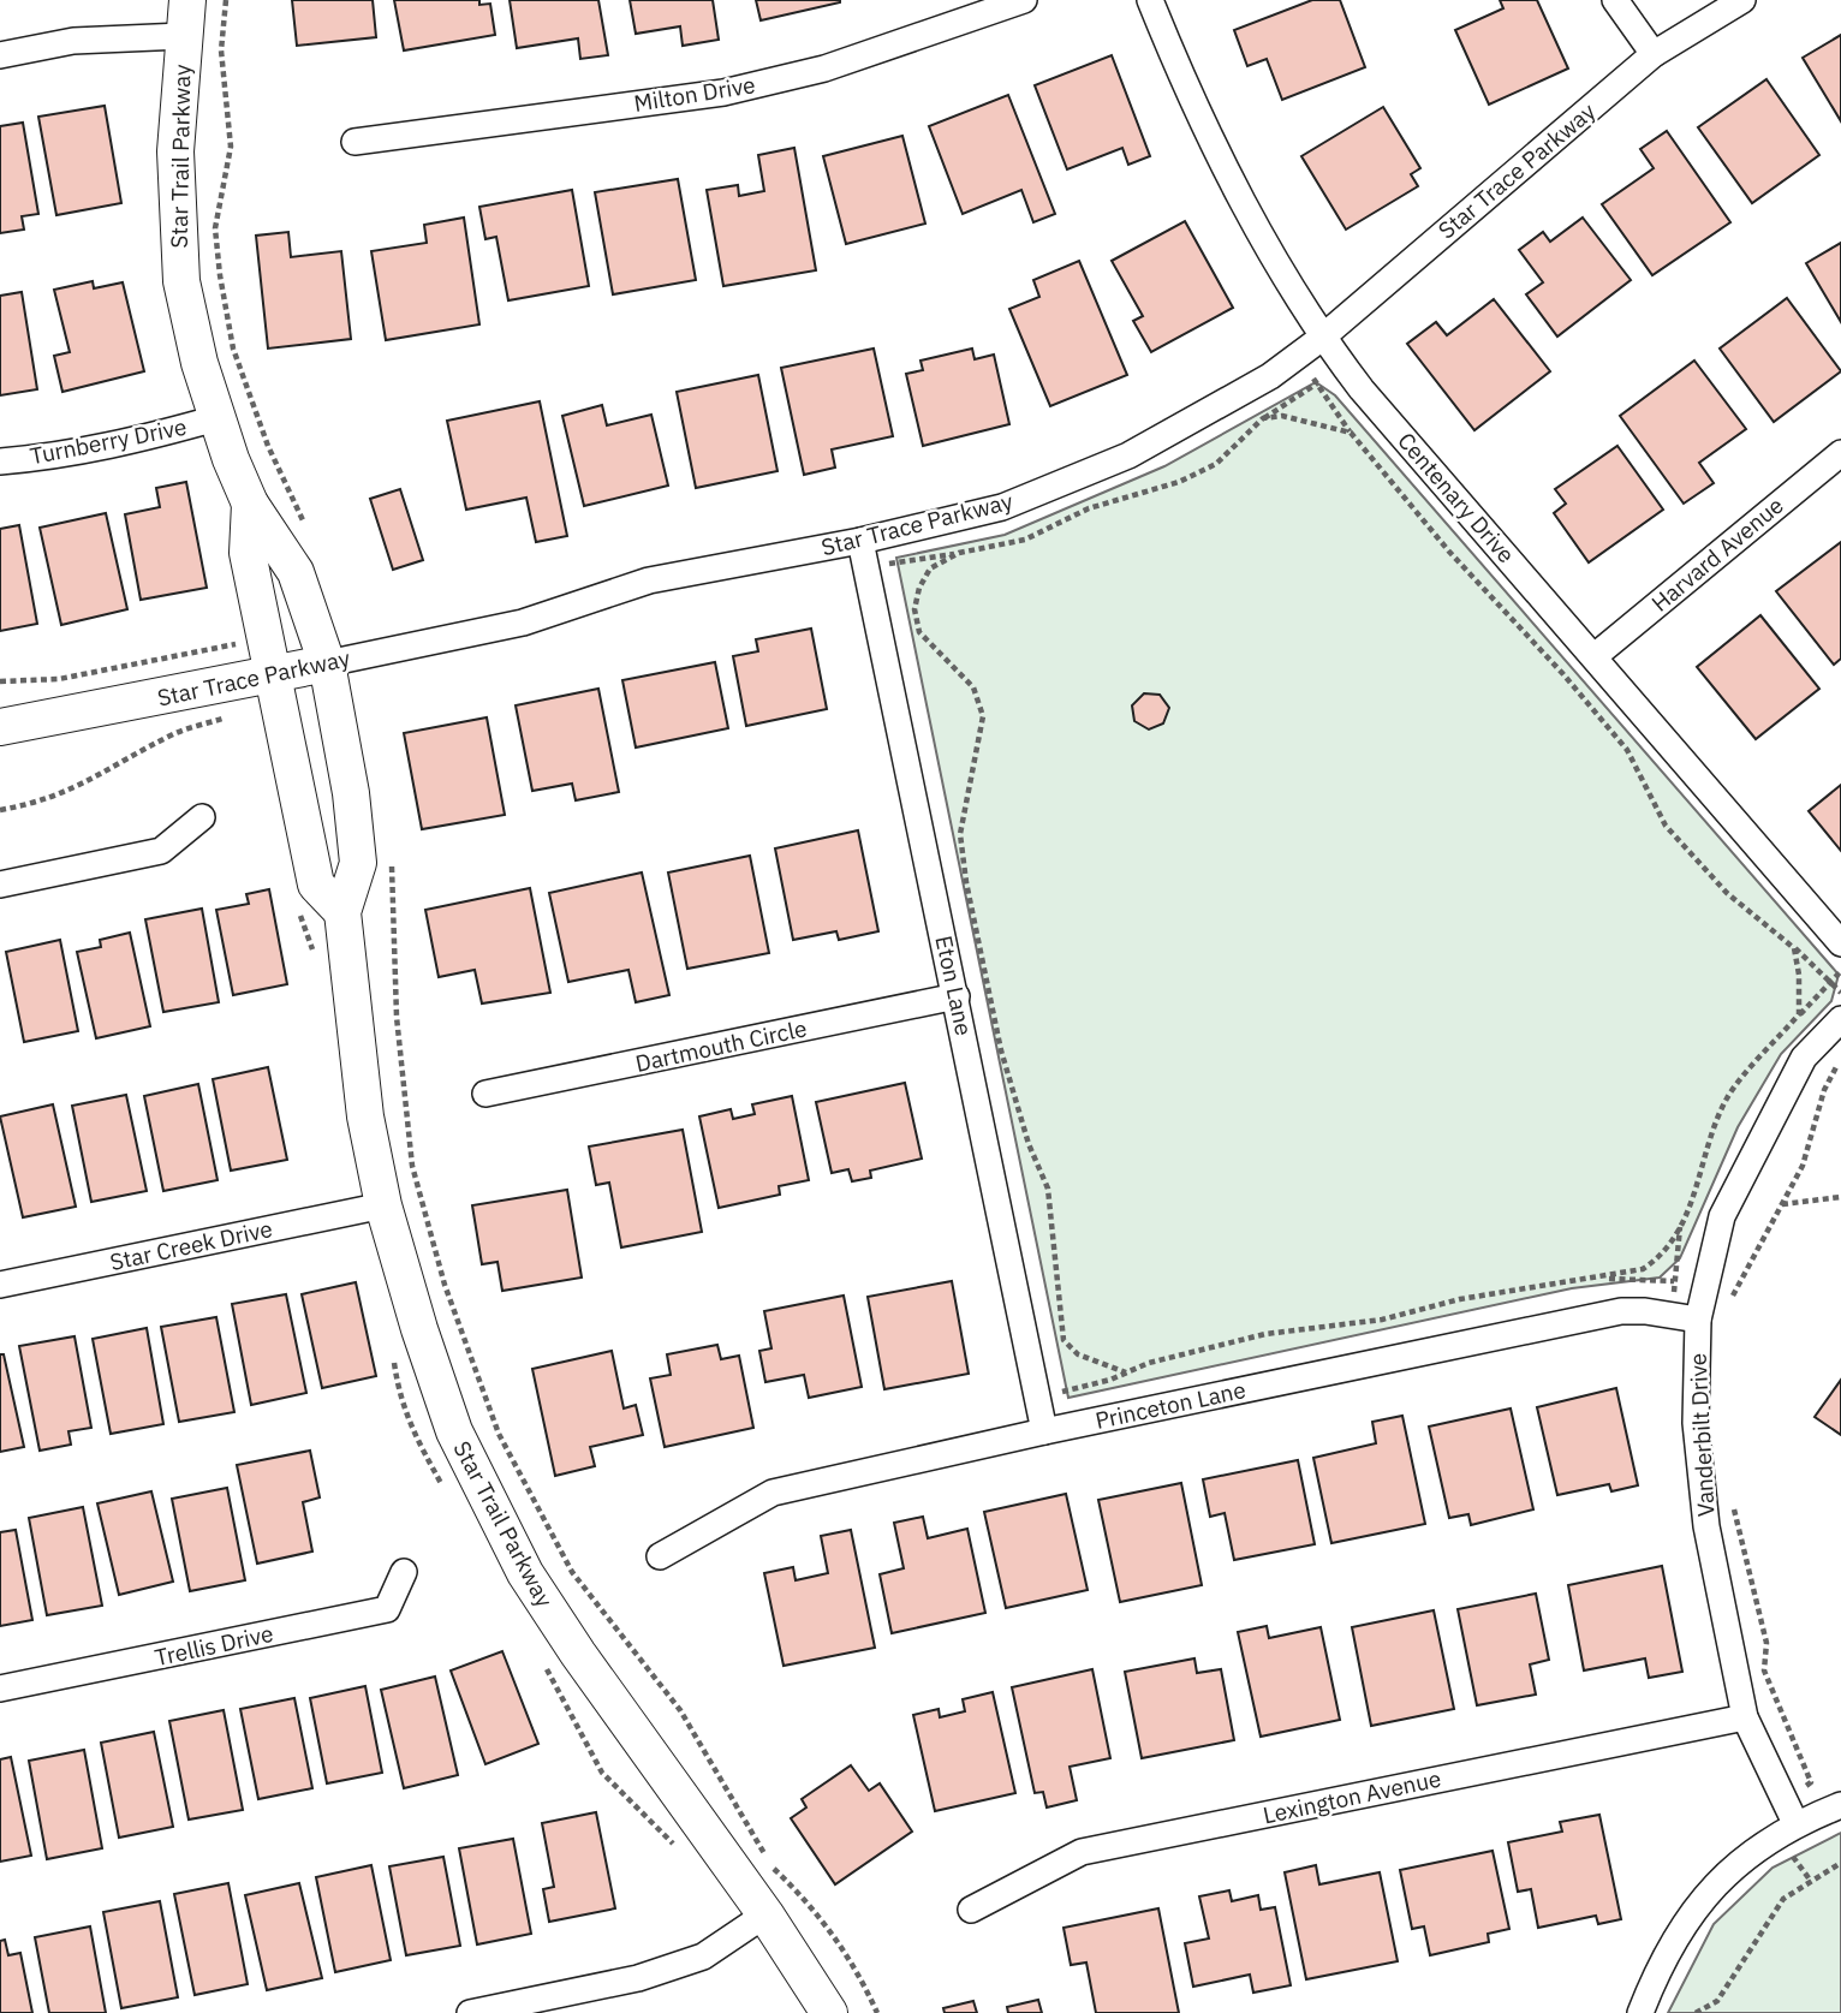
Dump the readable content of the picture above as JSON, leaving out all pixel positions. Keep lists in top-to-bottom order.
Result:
{
  "streets": {
    "street": [
      "Milton Drive",
      "Star Trail Parkway",
      "Star Trace Parkway",
      "Turnberry Drive",
      "Centenary Drive",
      "Harvard Avenue",
      "Eton Lane",
      "Dartmouth Circle",
      "Star Creek Drive",
      "Princeton Lane",
      "Vanderbilt Drive",
      "Trellis Drive",
      "Lexington Avenue"
    ]
  },
  "crossings": [
    ["Star Trail Parkway", "Star Trace Parkway"],
    ["Star Trail Parkway", "Turnberry Drive"],
    ["Star Trail Parkway", "Star Creek Drive"],
    ["Star Trace Parkway", "Centenary Drive"],
    ["Star Trace Parkway", "Eton Lane"],
    ["Centenary Drive", "Harvard Avenue"],
    ["Eton Lane", "Dartmouth Circle"],
    ["Eton Lane", "Princeton Lane"],
    ["Princeton Lane", "Vanderbilt Drive"],
    ["Vanderbilt Drive", "Lexington Avenue"]
  ]
}
